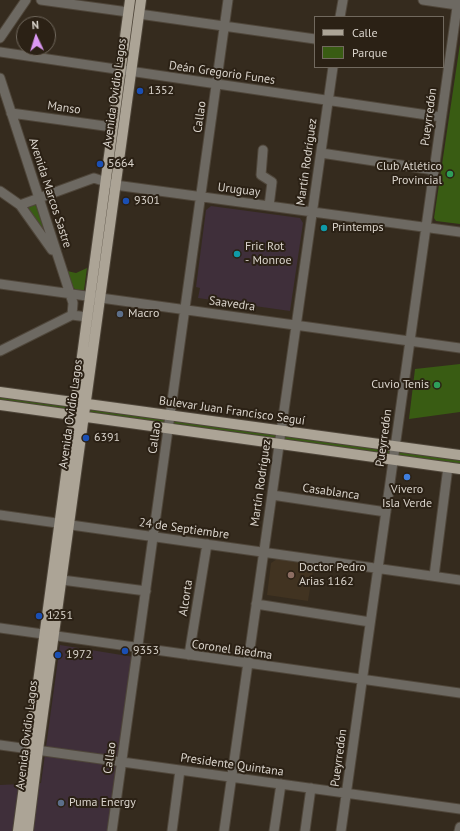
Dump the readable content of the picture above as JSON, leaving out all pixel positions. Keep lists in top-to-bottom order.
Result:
{
  "streets": {
    "main road": ["Avenida Ovidio Lagos", "Bulevar Juan Francisco Seguí"],
    "street": [
      "Deán Gregorio Funes",
      "Manso",
      "Callao",
      "Pueyrredón",
      "Martín Rodríguez",
      "Uruguay",
      "Avenida Marcos Sastre",
      "Saavedra",
      "Casablanca",
      "24 de Septiembre",
      "Alcorta",
      "Coronel Biedma",
      "Presidente Quintana"
    ]
  },
  "crossings": [
    ["Deán Gregorio Funes", "Avenida Ovidio Lagos"],
    ["Deán Gregorio Funes", "Callao"],
    ["Deán Gregorio Funes", "Pueyrredón"],
    ["Deán Gregorio Funes", "Martín Rodríguez"],
    ["Avenida Ovidio Lagos", "Manso"],
    ["Avenida Ovidio Lagos", "Uruguay"],
    ["Avenida Ovidio Lagos", "Saavedra"],
    ["Avenida Ovidio Lagos", "Bulevar Juan Francisco Seguí"],
    ["Avenida Ovidio Lagos", "24 de Septiembre"],
    ["Avenida Ovidio Lagos", "Coronel Biedma"],
    ["Avenida Ovidio Lagos", "Presidente Quintana"],
    ["Manso", "Avenida Marcos Sastre"],
    ["Callao", "Uruguay"],
    ["Callao", "Saavedra"],
    ["Callao", "Bulevar Juan Francisco Seguí"],
    ["Callao", "24 de Septiembre"],
    ["Callao", "Coronel Biedma"],
    ["Callao", "Presidente Quintana"],
    ["Pueyrredón", "Uruguay"],
    ["Pueyrredón", "Saavedra"],
    ["Pueyrredón", "Bulevar Juan Francisco Seguí"],
    ["Pueyrredón", "Casablanca"],
    ["Pueyrredón", "24 de Septiembre"],
    ["Pueyrredón", "Coronel Biedma"],
    ["Pueyrredón", "Presidente Quintana"],
    ["Martín Rodríguez", "Uruguay"],
    ["Martín Rodríguez", "Saavedra"],
    ["Martín Rodríguez", "Bulevar Juan Francisco Seguí"],
    ["Martín Rodríguez", "Casablanca"],
    ["Martín Rodríguez", "24 de Septiembre"],
    ["Martín Rodríguez", "Coronel Biedma"],
    ["Martín Rodríguez", "Presidente Quintana"],
    ["Uruguay", "Avenida Marcos Sastre"],
    ["Avenida Marcos Sastre", "Saavedra"],
    ["24 de Septiembre", "Alcorta"],
    ["Alcorta", "Coronel Biedma"]
  ],
  "places": [
    "1352",
    "5664",
    "Club Atlético Provincial",
    "9301",
    "Printemps",
    "Fric Rot - Monroe",
    "Macro",
    "Cuvio Tenis",
    "6391",
    "Vivero Isla Verde",
    "Doctor Pedro Arias 1162",
    "1251",
    "9353",
    "1972",
    "Puma Energy"
  ],
  "legend": ["Calle", "Parque"],
  "north": "top"
}
